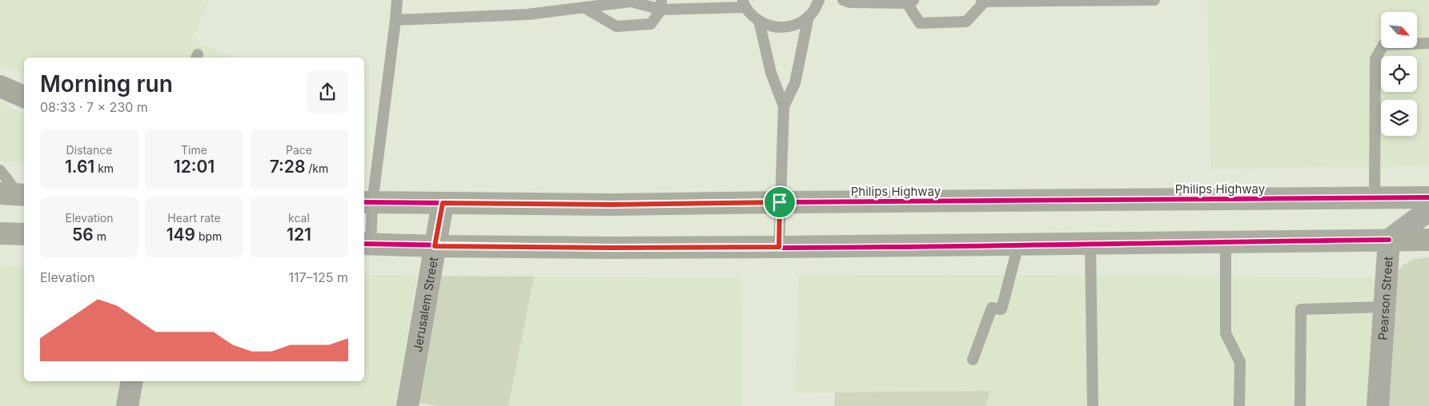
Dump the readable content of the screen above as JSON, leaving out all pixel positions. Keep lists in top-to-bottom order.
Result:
{
  "streets": {
    "main road": ["Philips Highway"],
    "street": ["Pearson Street", "Jerusalem Street"]
  },
  "crossings": [
    ["Philips Highway", "Jerusalem Street"]
  ],
  "north": "bottom right",
  "page": {
    "heading": ["Morning run", "08:33 · 7 × 230 m"],
    "stats": [
      ["Distance", "1.61 km"],
      ["Time", "12:01"],
      ["Pace", "7:28 /km"],
      ["Elevation", "56 m"],
      ["Heart rate", "149 bpm"],
      ["kcal", "121"]
    ],
    "chart": ["Elevation", "117–125 m"]
  }
}
